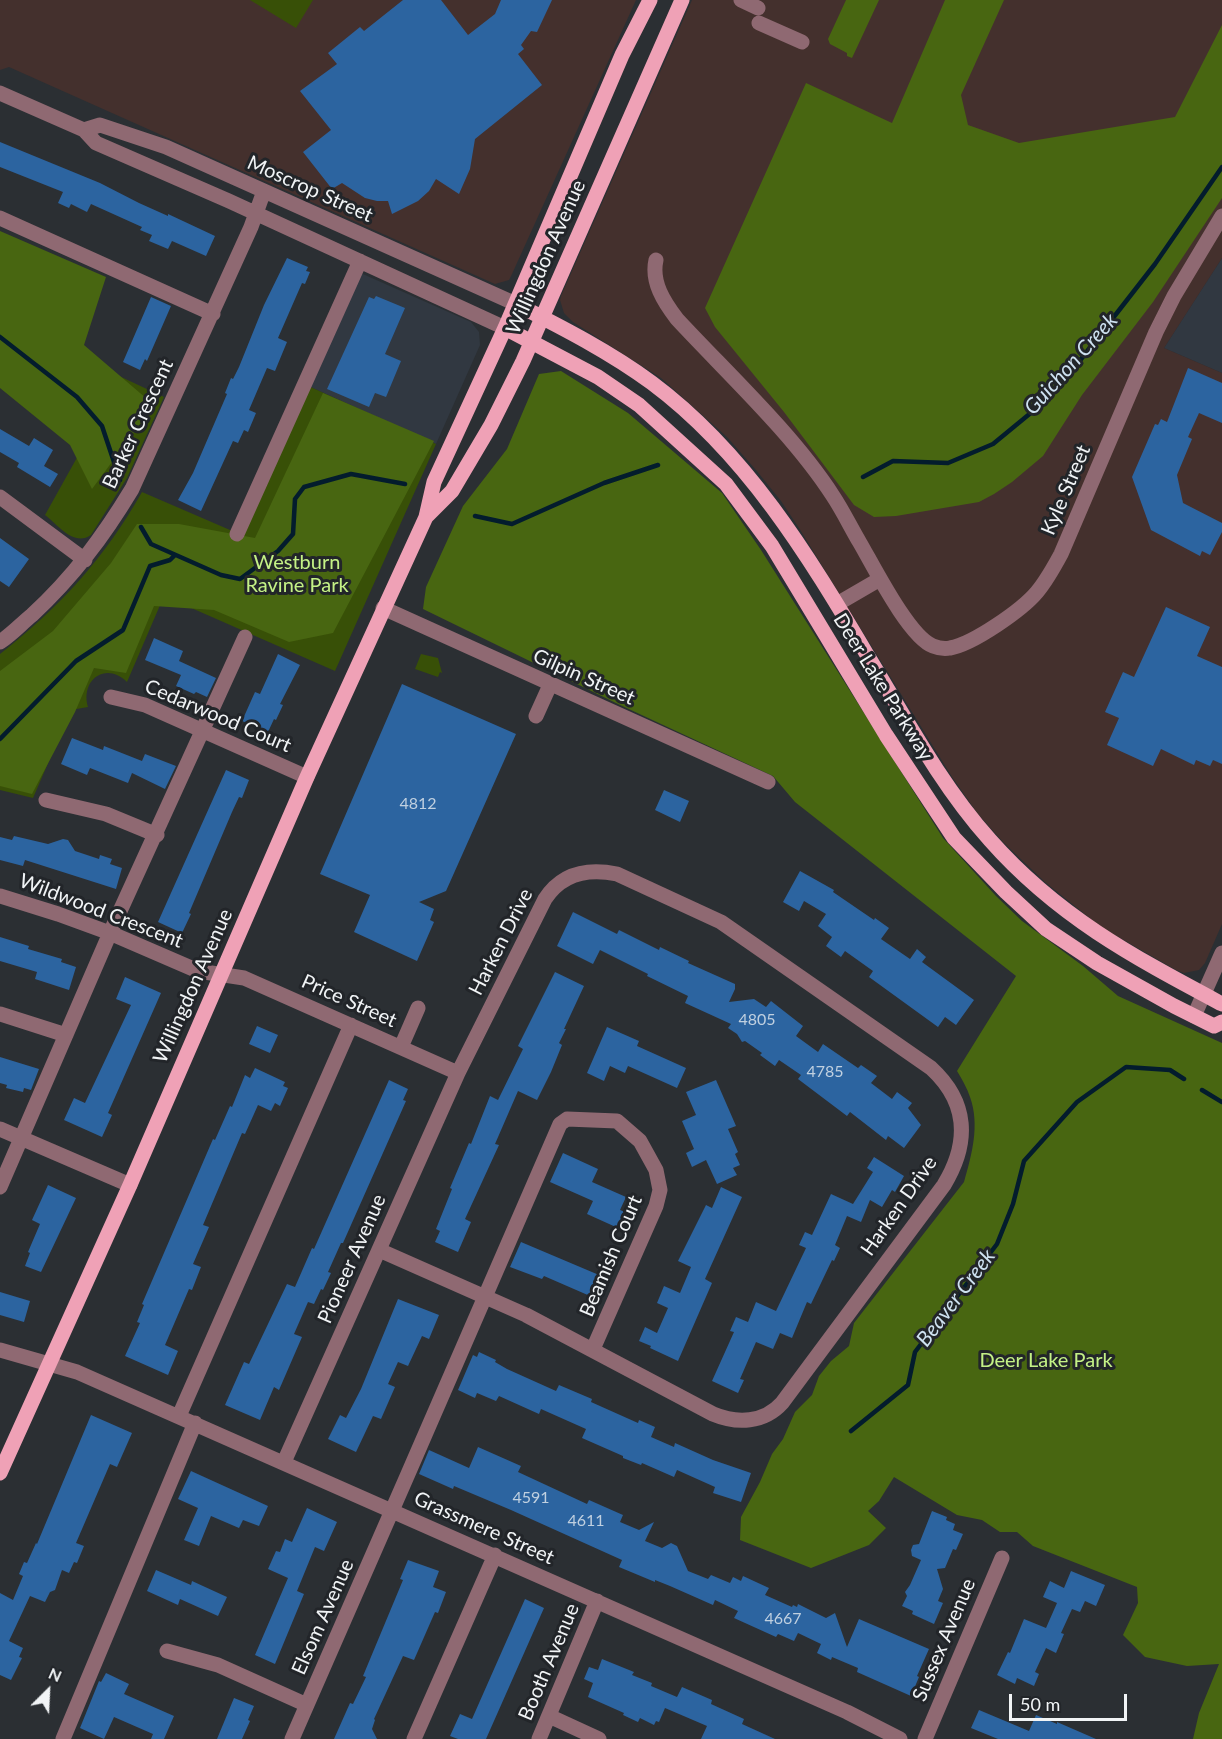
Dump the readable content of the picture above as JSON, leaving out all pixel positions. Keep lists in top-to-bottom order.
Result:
{
  "streets": {
    "main road": ["Willingdon Avenue", "Deer Lake Parkway"],
    "street": [
      "Moscrop Street",
      "Barker Crescent",
      "Kyle Street",
      "Gilpin Street",
      "Cedarwood Court",
      "Wildwood Crescent",
      "Harken Drive",
      "Price Street",
      "Beamish Court",
      "Pioneer Avenue",
      "Grassmere Street",
      "Elsom Avenue",
      "Sussex Avenue",
      "Booth Avenue"
    ]
  },
  "crossings": [
    ["Moscrop Street", "Willingdon Avenue"],
    ["Moscrop Street", "Barker Crescent"],
    ["Moscrop Street", "Deer Lake Parkway"],
    ["Willingdon Avenue", "Gilpin Street"],
    ["Willingdon Avenue", "Deer Lake Parkway"],
    ["Willingdon Avenue", "Cedarwood Court"],
    ["Willingdon Avenue", "Wildwood Crescent"],
    ["Willingdon Avenue", "Price Street"],
    ["Willingdon Avenue", "Grassmere Street"],
    ["Wildwood Crescent", "Price Street"],
    ["Harken Drive", "Price Street"],
    ["Harken Drive", "Beamish Court"],
    ["Harken Drive", "Pioneer Avenue"],
    ["Harken Drive", "Elsom Avenue"],
    ["Price Street", "Pioneer Avenue"],
    ["Beamish Court", "Elsom Avenue"],
    ["Pioneer Avenue", "Grassmere Street"],
    ["Grassmere Street", "Elsom Avenue"],
    ["Grassmere Street", "Booth Avenue"]
  ],
  "water": ["Guichon Creek", "Beaver Creek"],
  "parks": ["Westburn Ravine Park", "Deer Lake Park"],
  "house_numbers": [
    "4812",
    "4805",
    "4785",
    "4591",
    "4611",
    "4667"
  ],
  "scale_bar": "50 m",
  "north": "top right"
}
